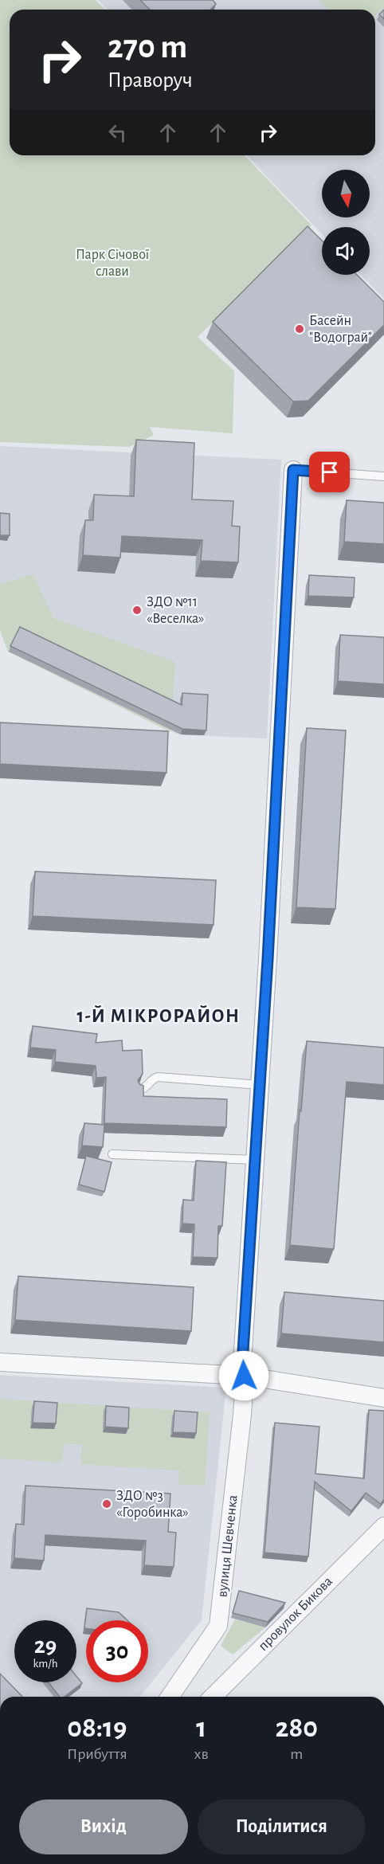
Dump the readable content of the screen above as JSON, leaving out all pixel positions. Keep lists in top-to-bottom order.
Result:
{
  "streets": {
    "street": ["вулиця Шевченка", "провулок Бикова"]
  },
  "districts": ["1-Й МІКРОРАЙОН"],
  "parks": ["Парк Січової слави"],
  "places": ["Басейн \"Водограй\"", "ЗДО №11 «Веселка»", "ЗДО №3 «Горобинка»"],
  "north": "bottom",
  "page": {
    "turn": ["270 m", "Праворуч"],
    "speed": "29 km/h",
    "limit": "30",
    "eta": [
      "08:19",
      "Прибуття",
      "1",
      "хв",
      "280",
      "m"
    ],
    "buttons": ["Вихід", "Поділитися"]
  }
}
